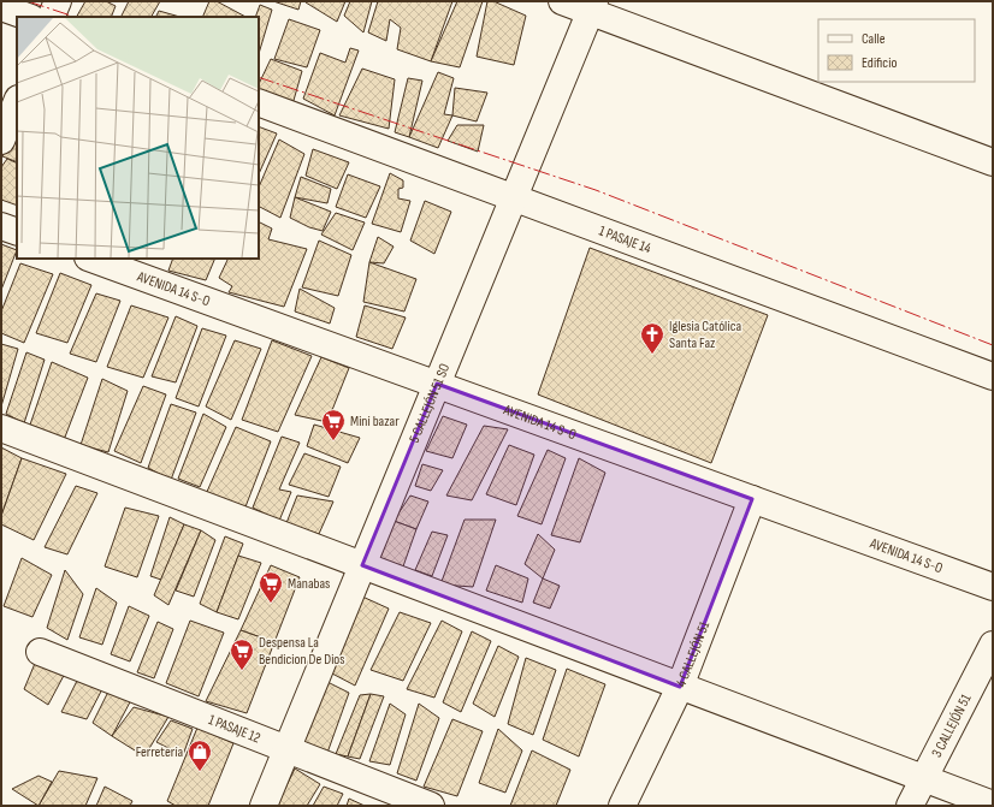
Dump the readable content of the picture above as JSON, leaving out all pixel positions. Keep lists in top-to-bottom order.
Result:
{
  "streets": {
    "street": [
      "1 PASAJE 14",
      "AVENIDA 14 S-O",
      "5 CALLEJÓN 51 SO",
      "4 CALLEJÓN 51",
      "3 CALLEJÓN 51",
      "1 PASAJE 12"
    ]
  },
  "crossings": [
    ["1 PASAJE 14", "5 CALLEJÓN 51 SO"],
    ["AVENIDA 14 S-O", "5 CALLEJÓN 51 SO"],
    ["AVENIDA 14 S-O", "4 CALLEJÓN 51"],
    ["5 CALLEJÓN 51 SO", "1 PASAJE 12"]
  ],
  "places": {
    "church": ["Iglesia Católica Santa Faz"],
    "supermarket": ["Mini bazar", "Manabas", "Despensa La Bendicion De Dios"],
    "shop": ["Ferretería"]
  },
  "legend": ["Calle", "Edificio"]
}
